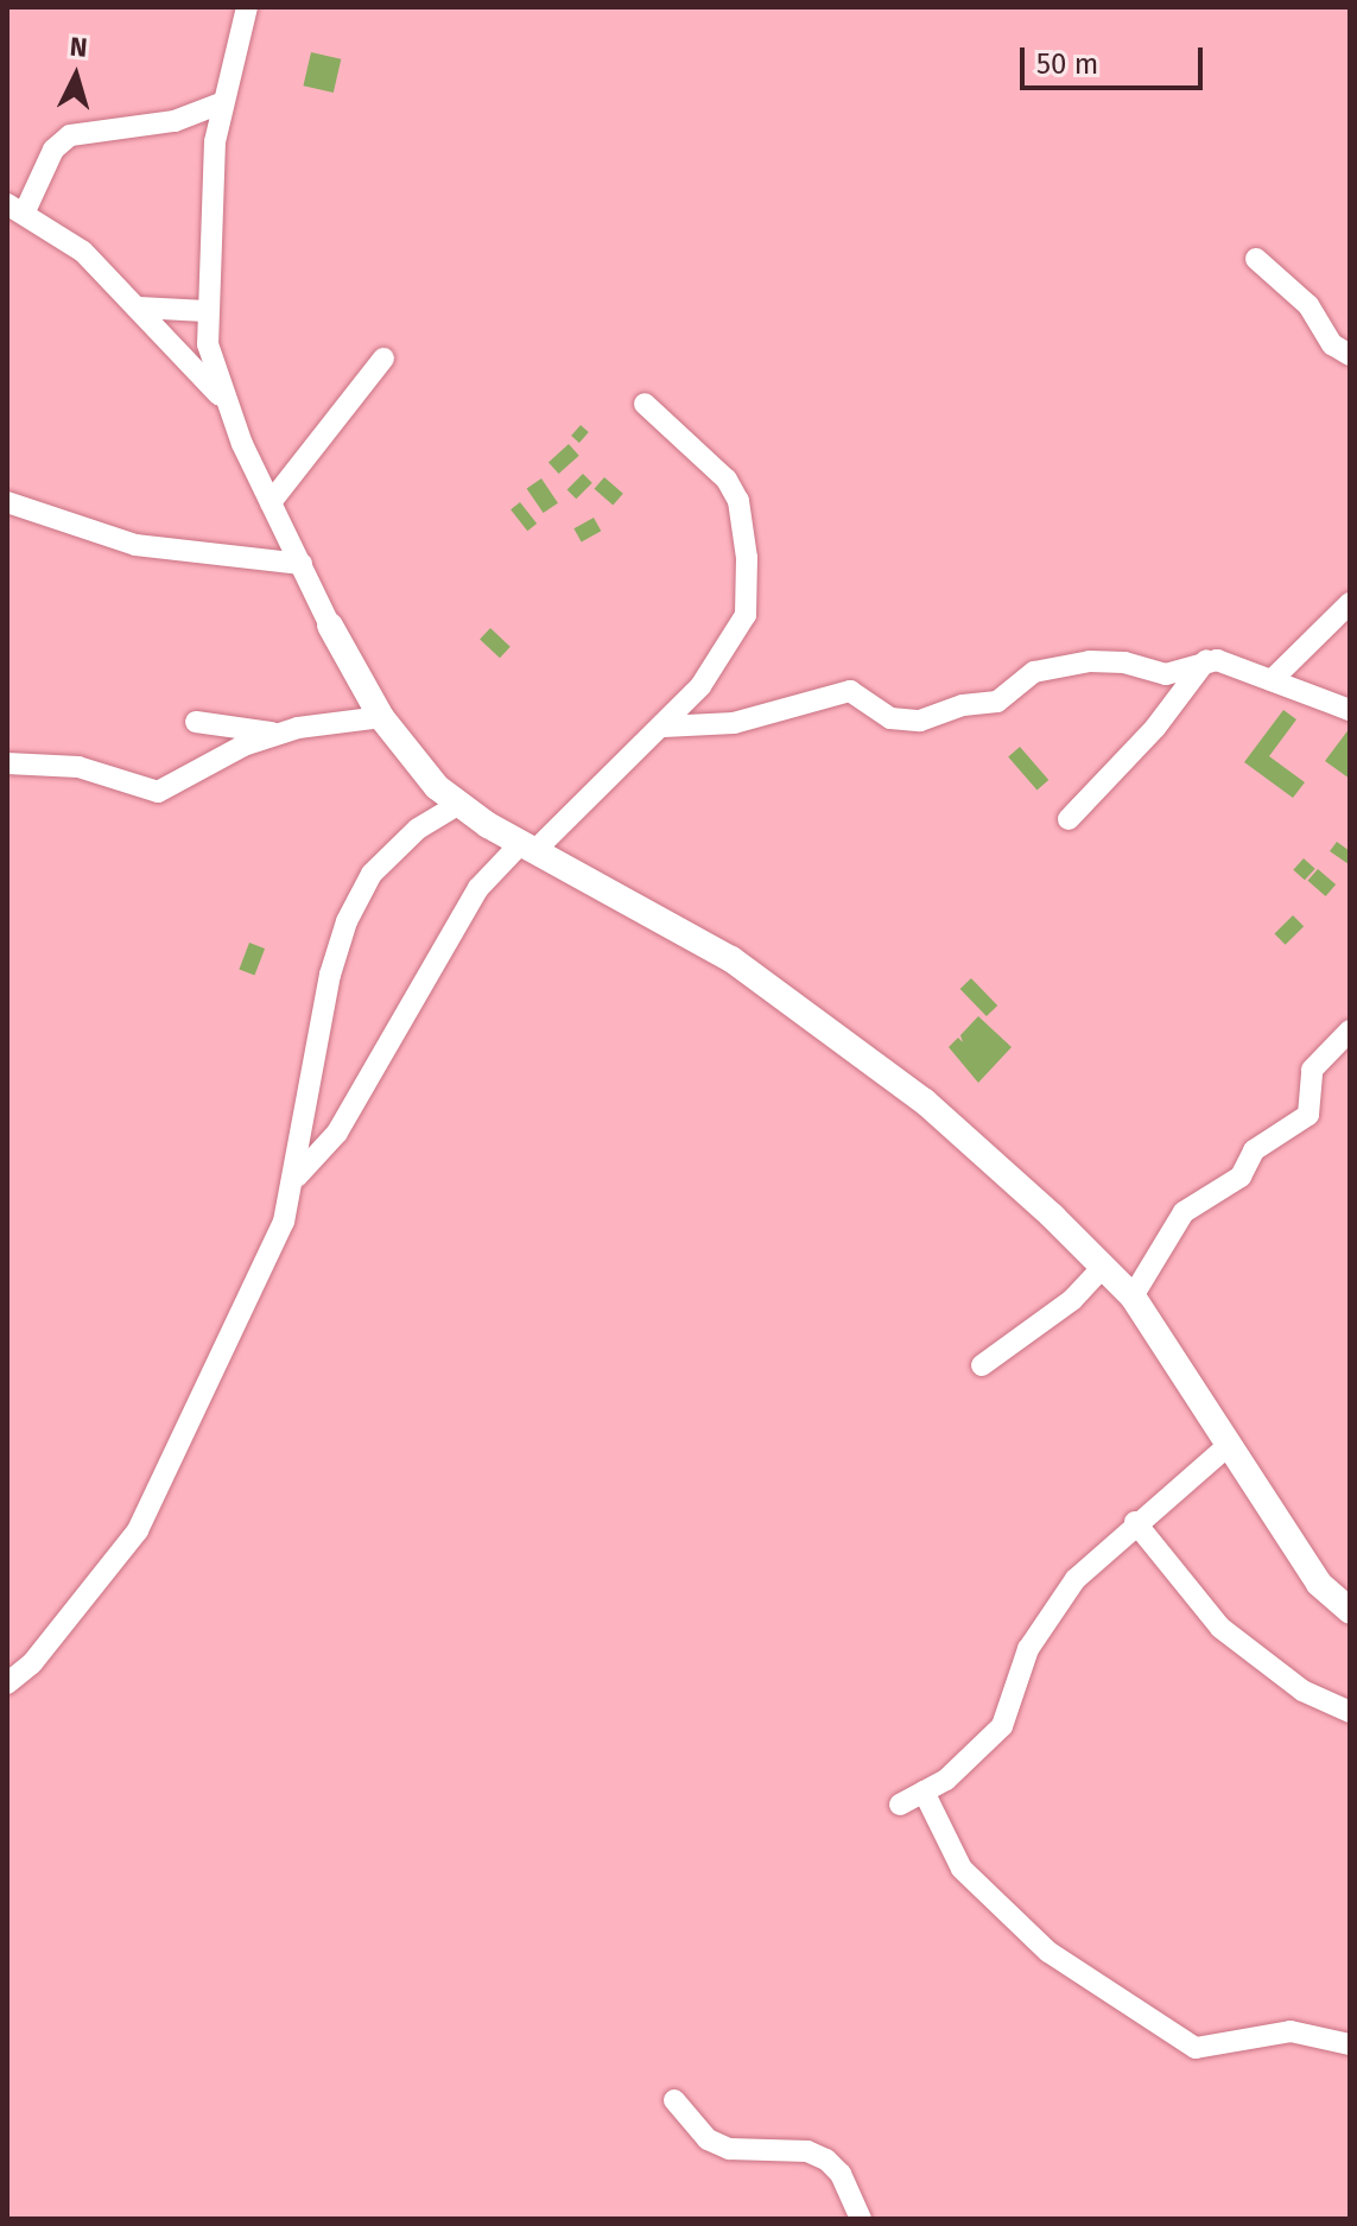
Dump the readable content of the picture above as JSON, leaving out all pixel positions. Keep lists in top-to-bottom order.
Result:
{
  "scale_bar": "50 m",
  "north": "top"
}
